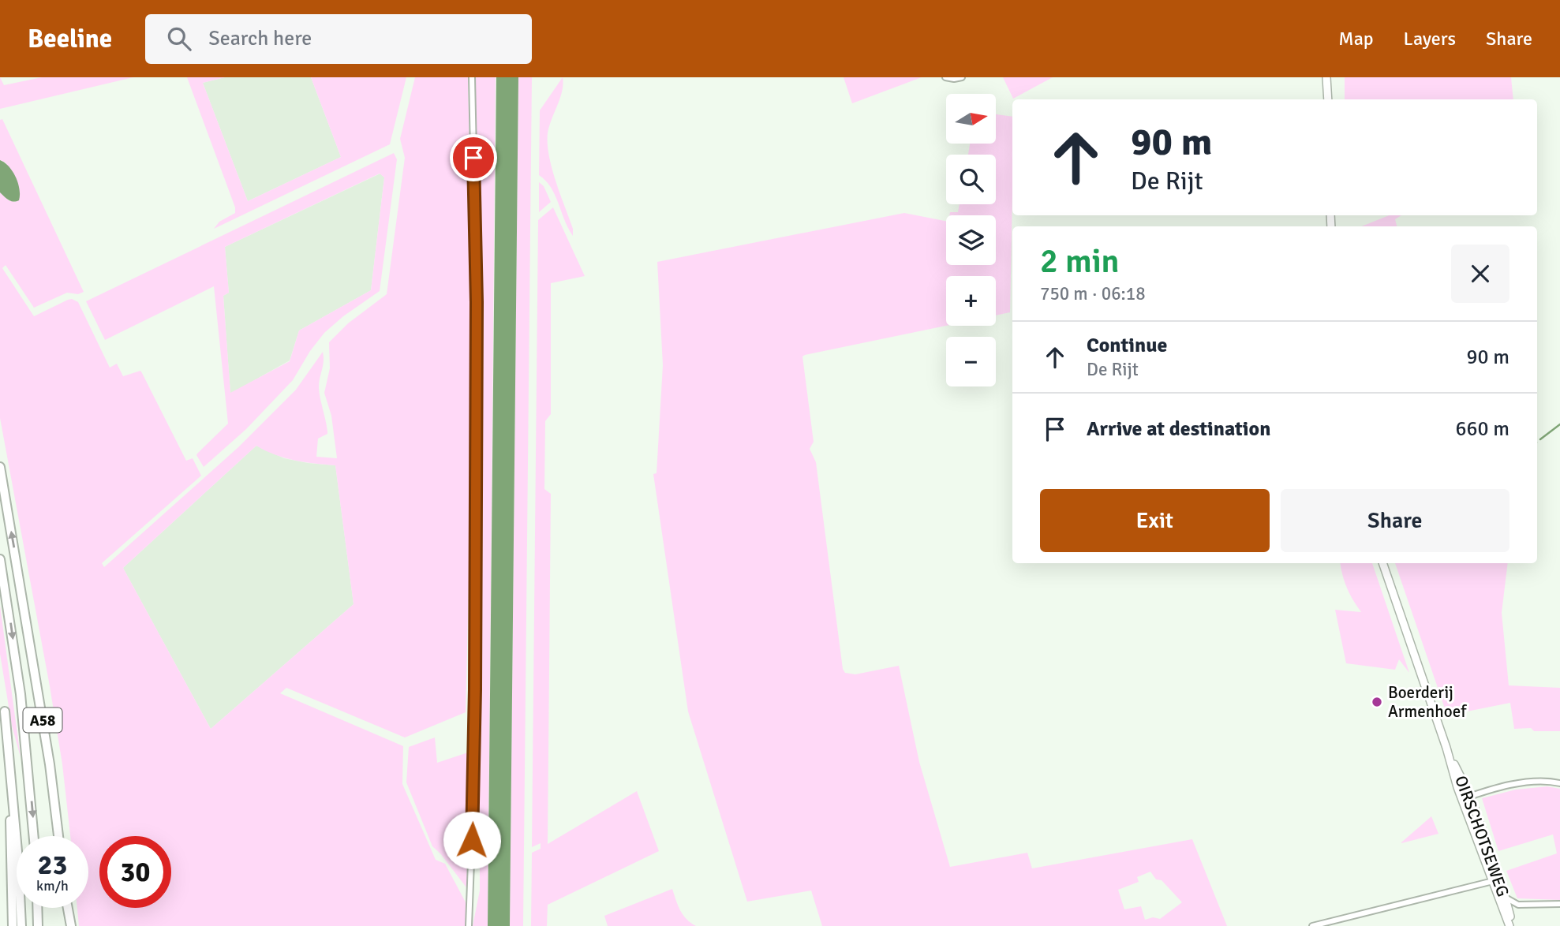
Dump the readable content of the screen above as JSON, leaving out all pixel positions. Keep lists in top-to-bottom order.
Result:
{
  "streets": {
    "highway": ["A58"],
    "main road": ["OIRSCHOTSEWEG"]
  },
  "places": ["Boerderij Armenhoef"],
  "north": "right",
  "page": {
    "header": "Beeline",
    "search": "Search here",
    "nav": ["Map", "Layers", "Share"],
    "map_buttons": ["+", "−"],
    "turn": ["90 m", "De Rijt"],
    "heading": ["2 min", "750 m · 06:18"],
    "list": [
      {
        "name": "Continue",
        "note": "De Rijt",
        "value": "90 m"
      },
      {
        "name": "Arrive at destination",
        "value": "660 m"
      }
    ],
    "buttons": ["Exit", "Share"],
    "speed": "23 km/h",
    "limit": "30"
  }
}
